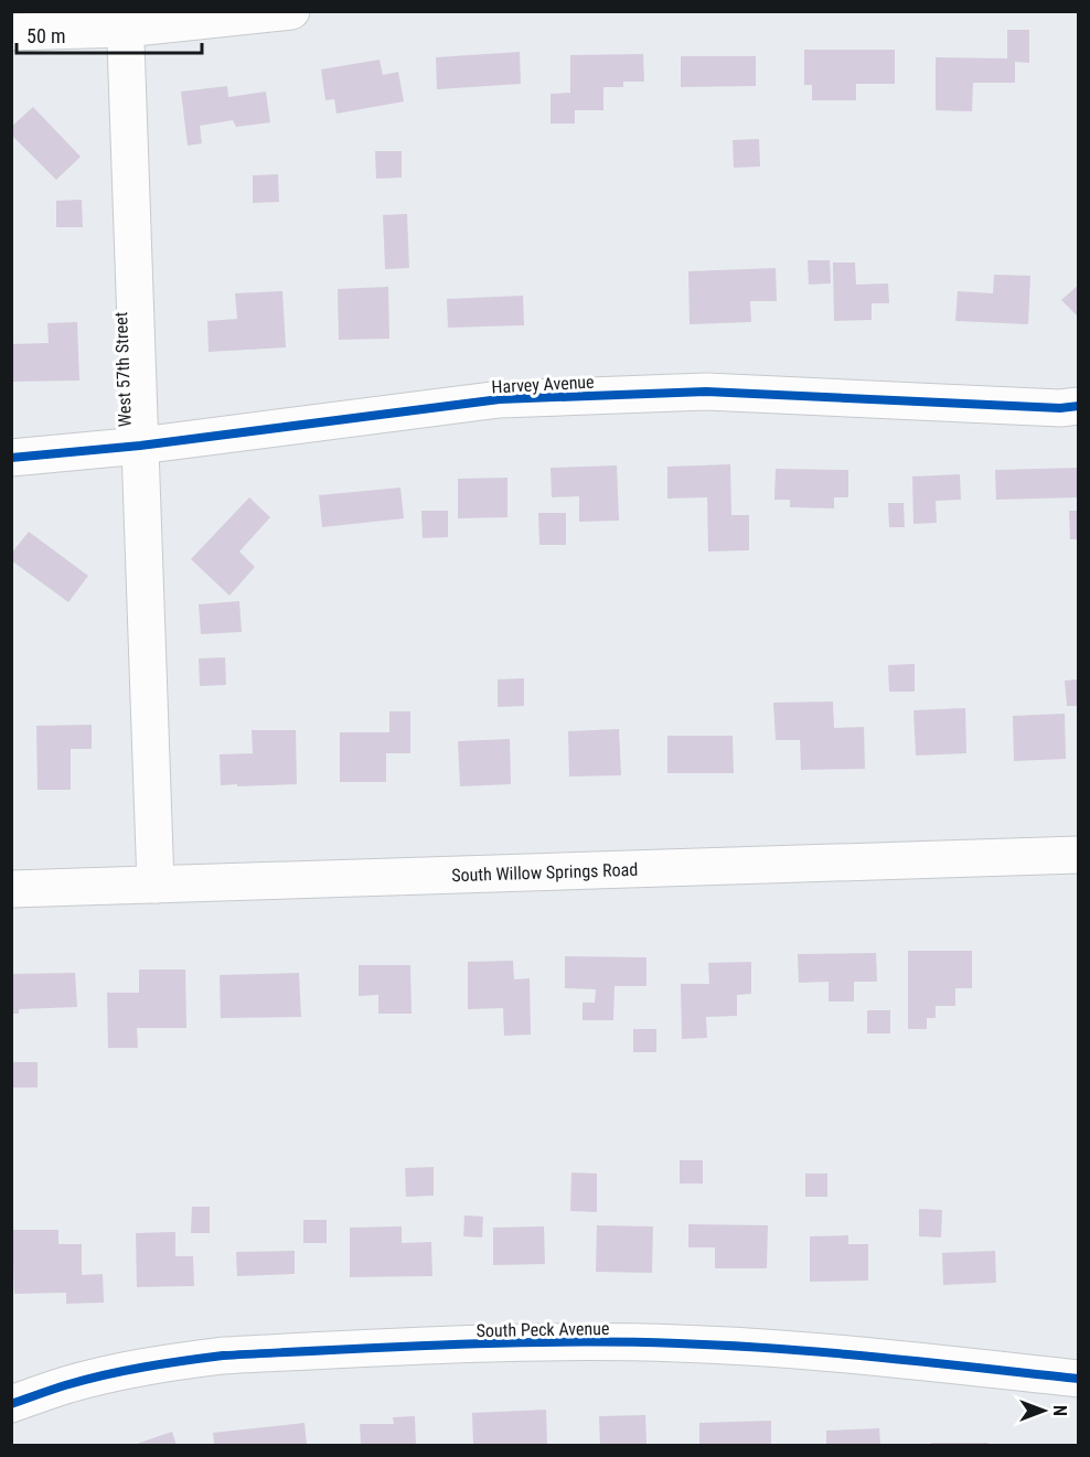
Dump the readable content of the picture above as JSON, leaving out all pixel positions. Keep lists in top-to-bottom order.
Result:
{
  "streets": {
    "street": [
      "West 57th Street",
      "Harvey Avenue",
      "South Willow Springs Road",
      "South Peck Avenue"
    ]
  },
  "crossings": [
    ["West 57th Street", "Harvey Avenue"],
    ["West 57th Street", "South Willow Springs Road"]
  ],
  "scale_bar": "50 m",
  "north": "right"
}
